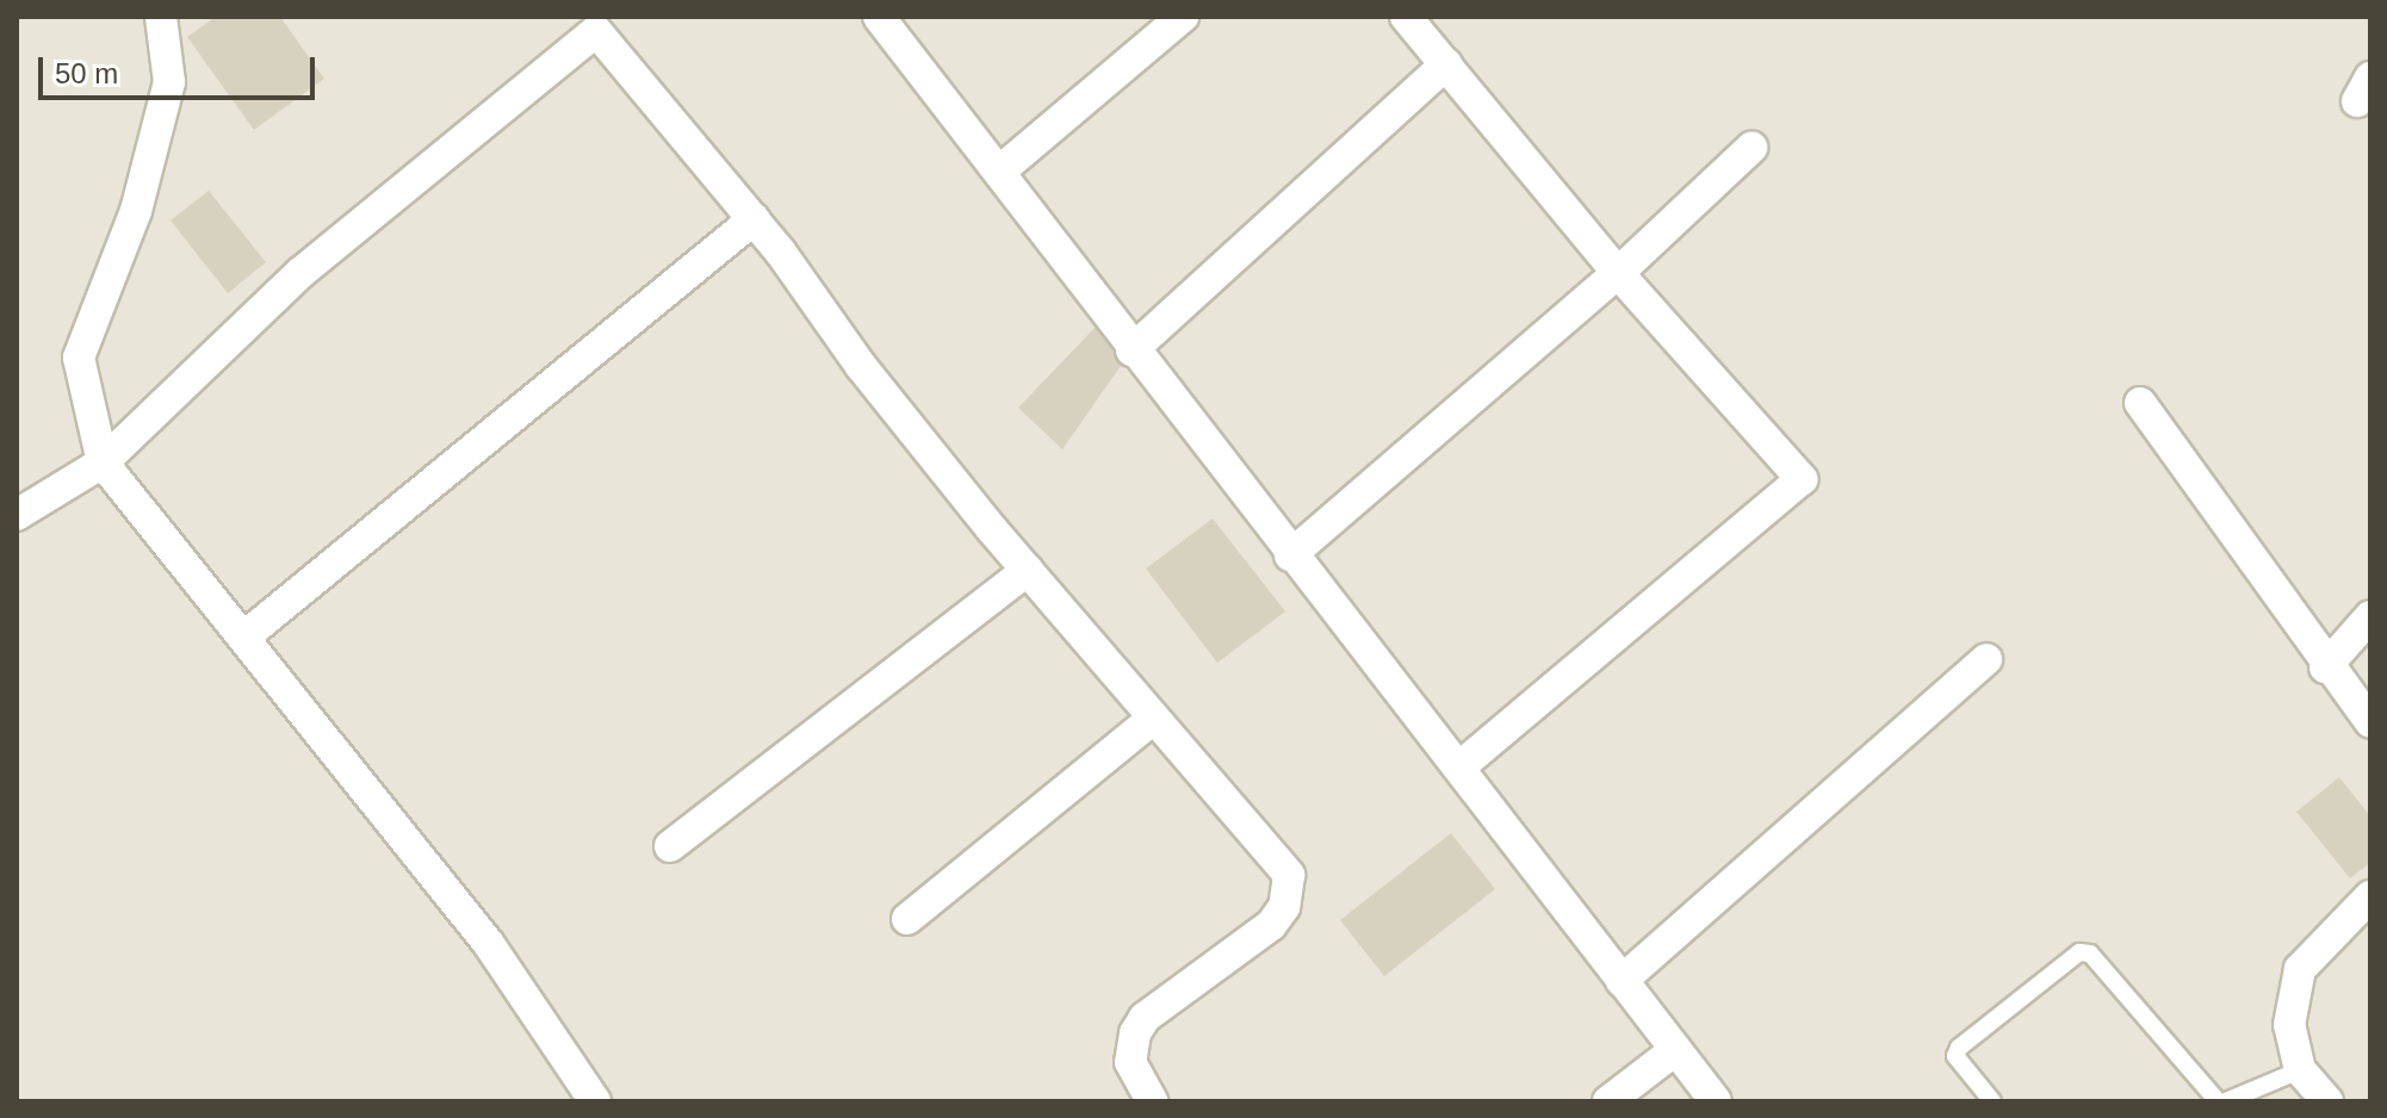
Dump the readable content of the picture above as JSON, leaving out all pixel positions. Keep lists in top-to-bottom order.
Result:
{
  "scale_bar": "50 m"
}
